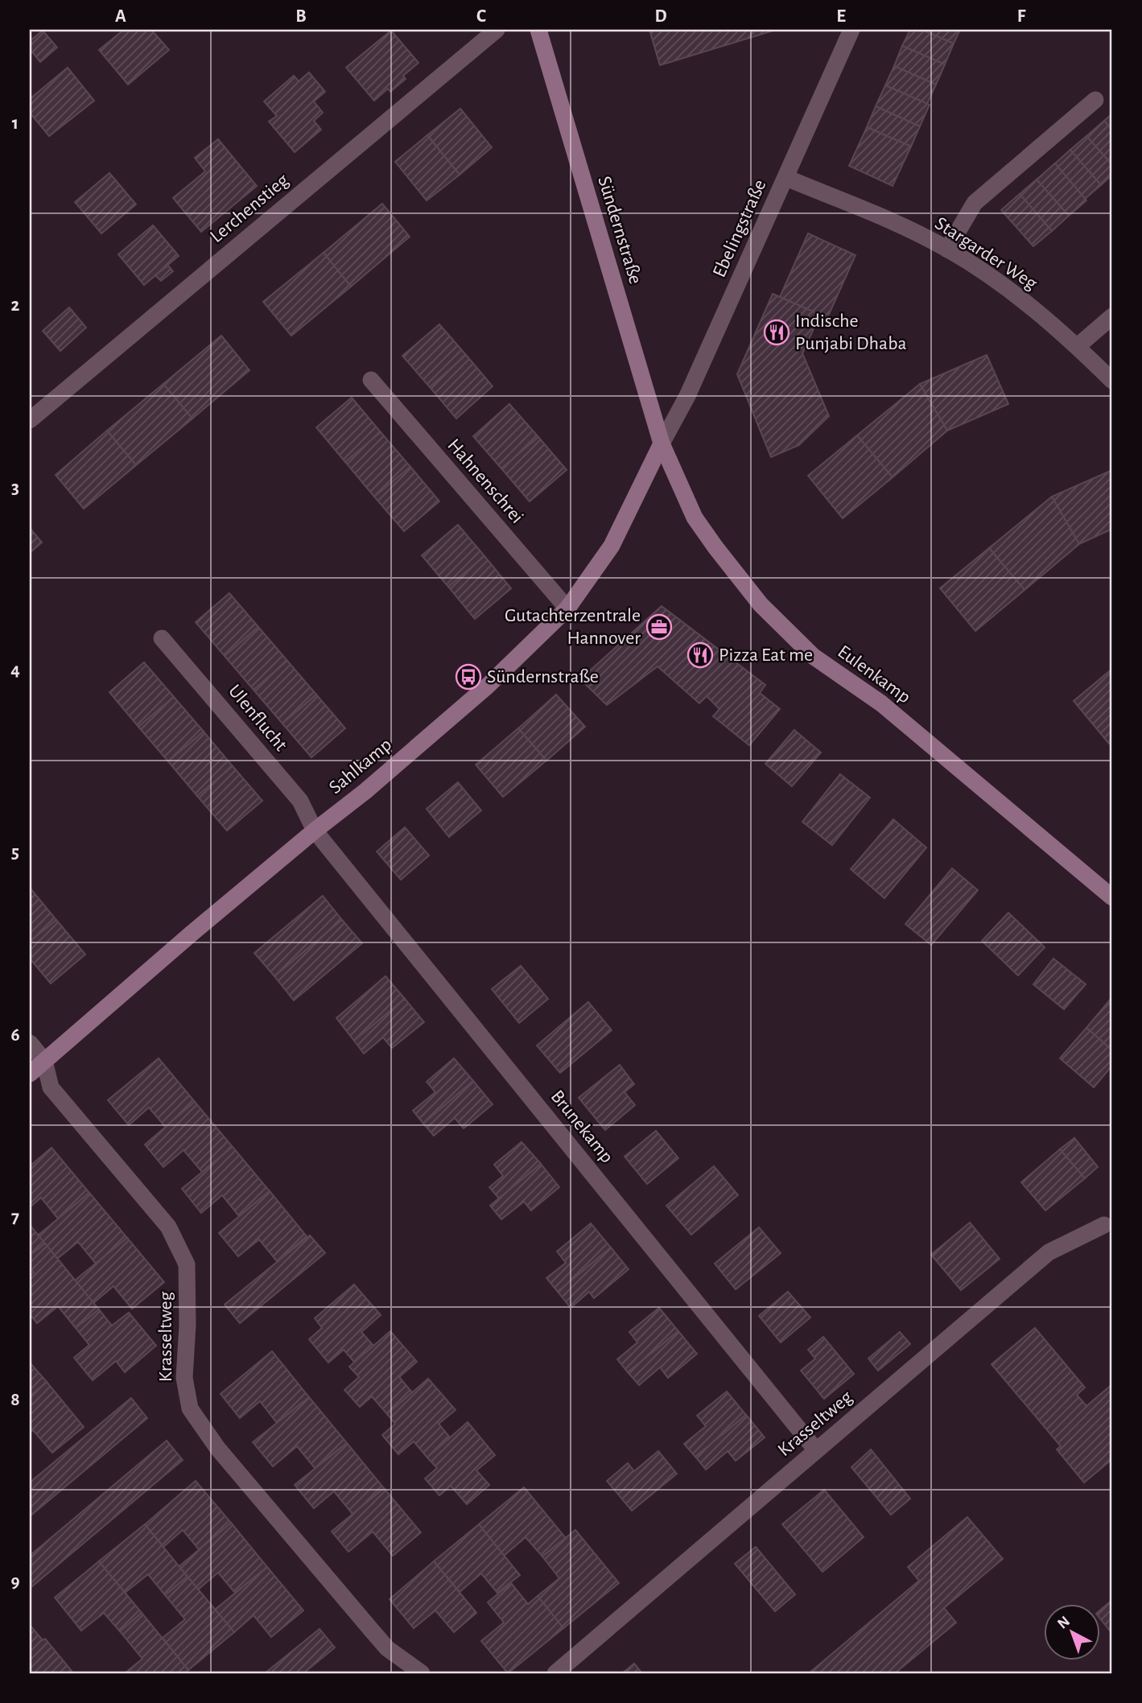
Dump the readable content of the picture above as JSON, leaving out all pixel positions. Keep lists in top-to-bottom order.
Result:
{
  "streets": {
    "street": [
      "Lerchenstieg",
      "Ebelingstraße",
      "Sündernstraße",
      "Stargarder Weg",
      "Hahnenschrei",
      "Eulenkamp",
      "Ulenflucht",
      "Sahlkamp",
      "Brunekamp",
      "Krasseltweg"
    ]
  },
  "crossings": [
    ["Ebelingstraße", "Sündernstraße"],
    ["Ebelingstraße", "Stargarder Weg"],
    ["Ebelingstraße", "Eulenkamp"],
    ["Ebelingstraße", "Sahlkamp"],
    ["Sündernstraße", "Eulenkamp"],
    ["Sündernstraße", "Sahlkamp"],
    ["Hahnenschrei", "Sahlkamp"],
    ["Eulenkamp", "Sahlkamp"],
    ["Ulenflucht", "Sahlkamp"],
    ["Ulenflucht", "Brunekamp"],
    ["Sahlkamp", "Brunekamp"],
    ["Sahlkamp", "Krasseltweg"],
    ["Brunekamp", "Krasseltweg"]
  ],
  "places": {
    "restaurant": ["Indische Punjabi Dhaba", "Pizza Eat me"],
    "office": ["Gutachterzentrale Hannover"],
    "bus stop": ["Sündernstraße"]
  },
  "north": "top left",
  "grid": {
    "columns": [
      "A",
      "B",
      "C",
      "D",
      "E",
      "F"
    ],
    "rows": [
      "1",
      "2",
      "3",
      "4",
      "5",
      "6",
      "7",
      "8",
      "9"
    ]
  }
}
